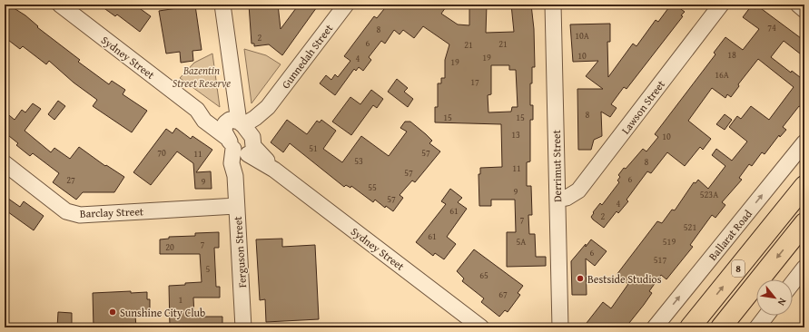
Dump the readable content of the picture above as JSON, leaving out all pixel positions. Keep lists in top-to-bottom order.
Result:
{
  "streets": {
    "highway": ["8"],
    "street": [
      "Gunnedah Street",
      "Sydney Street",
      "Lawson Street",
      "Derrimut Street",
      "Barclay Street",
      "Ballarat Road",
      "Ferguson Street"
    ]
  },
  "crossings": [
    ["Gunnedah Street", "Sydney Street"],
    ["Gunnedah Street", "Ferguson Street"],
    ["Sydney Street", "Ferguson Street"],
    ["Lawson Street", "Derrimut Street"],
    ["Barclay Street", "Ferguson Street"]
  ],
  "one_way": ["Ballarat Road"],
  "parks": ["Bazentin Street Reserve"],
  "places": ["Bestside Studios", "Sunshine City Club"],
  "house_numbers": [
    "74",
    "8",
    "10A",
    "2",
    "6",
    "21",
    "21",
    "18",
    "10",
    "19",
    "4",
    "19",
    "16A",
    "17",
    "8",
    "15",
    "15",
    "13",
    "10",
    "51",
    "70",
    "57",
    "11",
    "53",
    "8",
    "11",
    "57",
    "6",
    "27",
    "9",
    "55",
    "9",
    "523A",
    "57",
    "4",
    "61",
    "2",
    "7",
    "521",
    "61",
    "5A",
    "519",
    "7",
    "20",
    "6",
    "517",
    "5",
    "65",
    "67",
    "1"
  ],
  "north": "bottom right"
}
